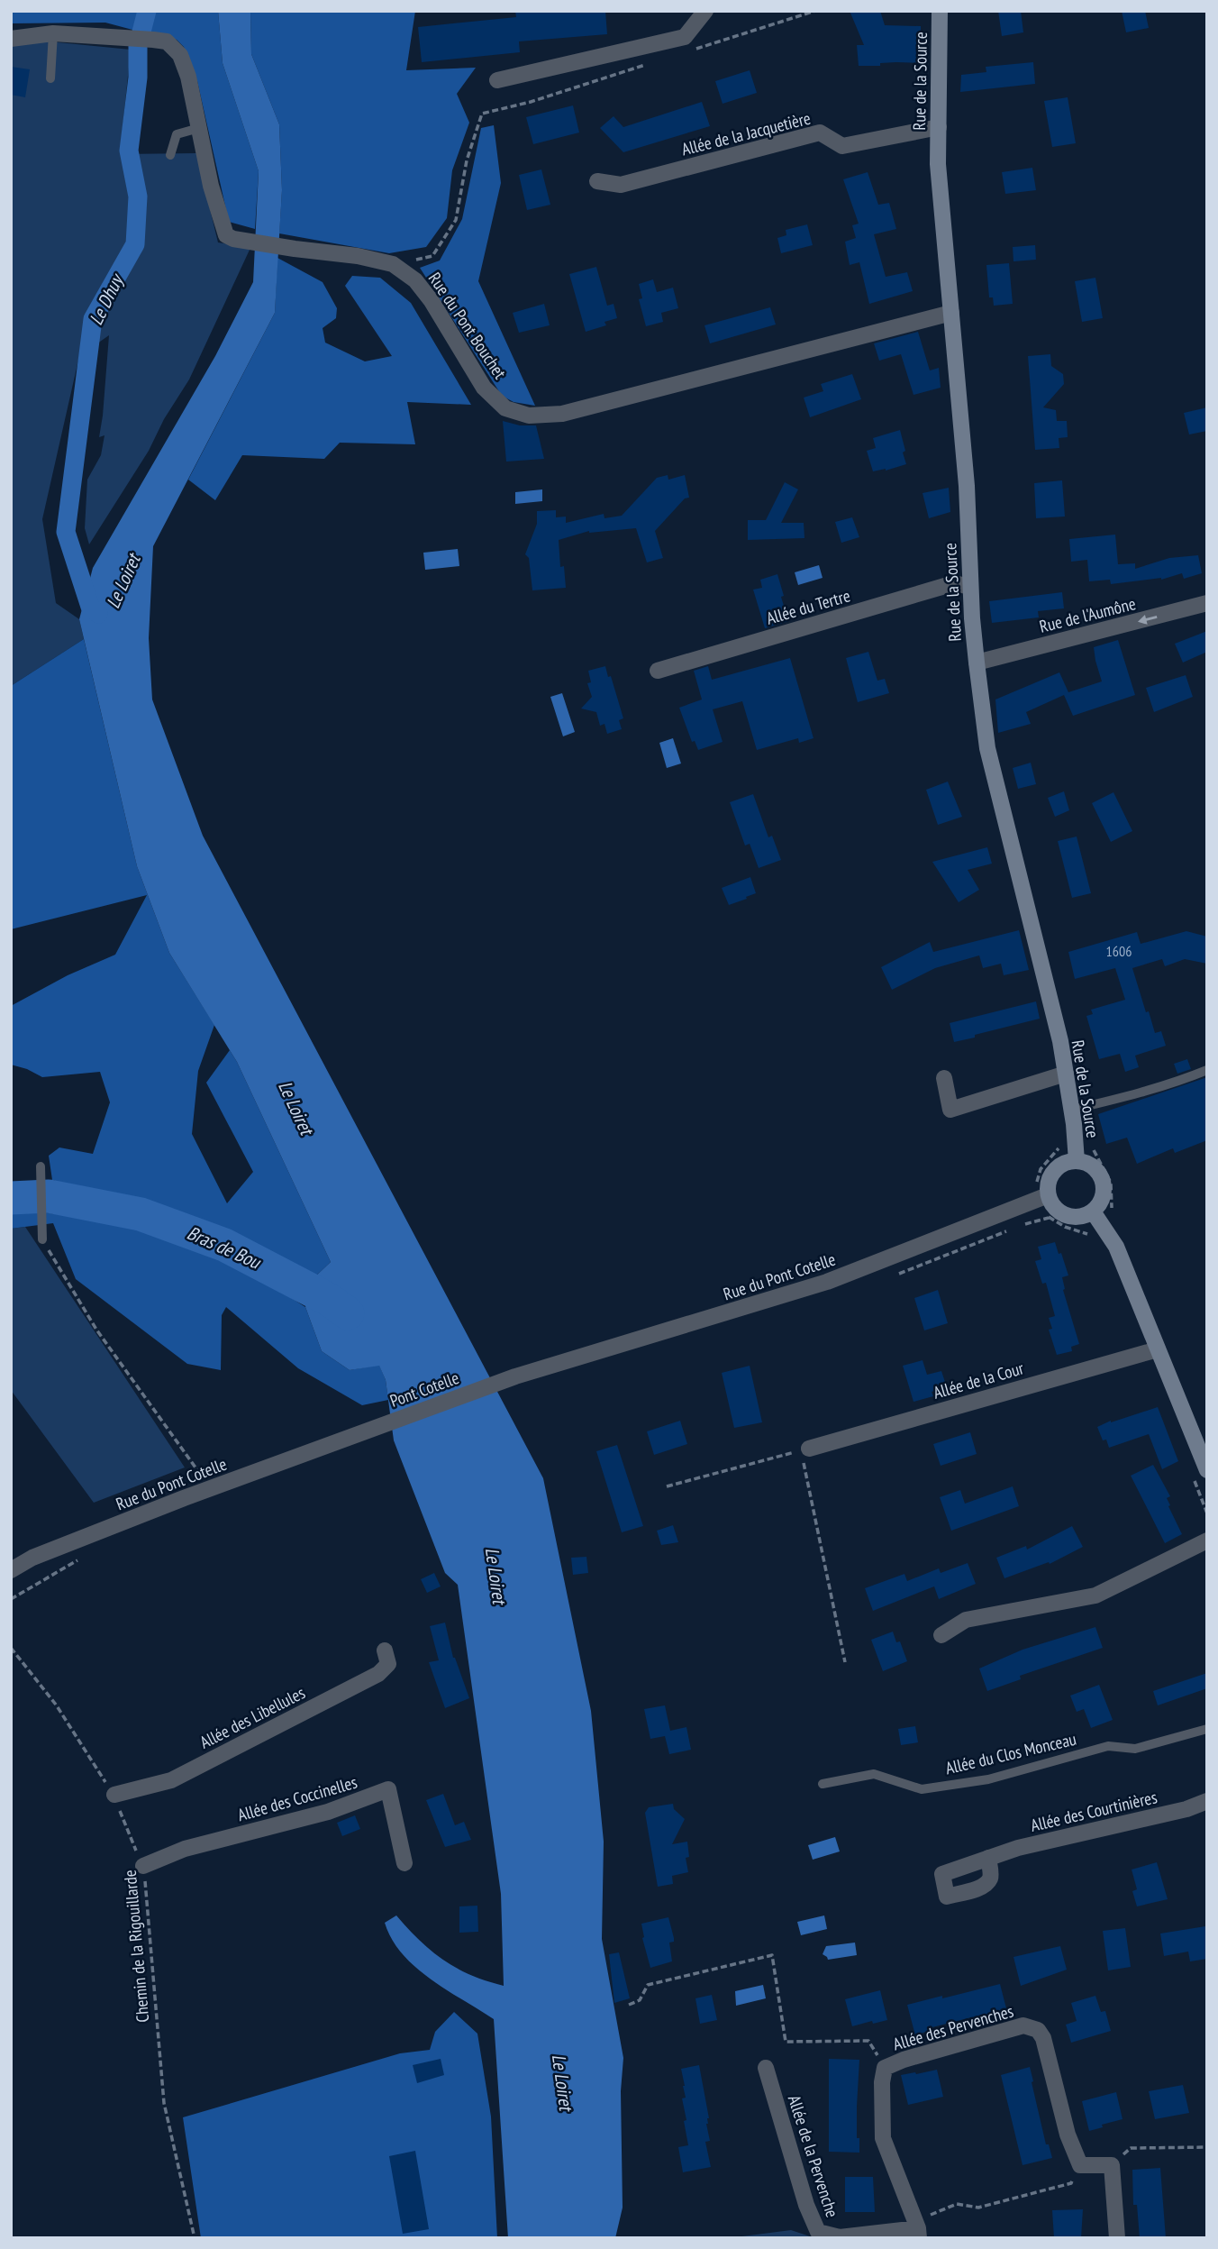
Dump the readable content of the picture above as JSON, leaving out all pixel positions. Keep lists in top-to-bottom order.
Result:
{
  "streets": {
    "main road": ["Rue de la Source"],
    "street": [
      "Allée de la Jacquetière",
      "Rue du Pont Bouchet",
      "Allée du Tertre",
      "Rue de l'Aumône",
      "Rue du Pont Cotelle",
      "Allée de la Cour",
      "Pont Cotelle",
      "Allée des Libellules",
      "Allée des Coccinelles",
      "Allée des Courtinières",
      "Allée des Pervenches",
      "Allée de la Pervenche"
    ],
    "lane": ["Allée du Clos Monceau"],
    "path": ["Chemin de la Rigouillarde"]
  },
  "crossings": [
    ["Rue de la Source", "Allée de la Jacquetière"],
    ["Rue de la Source", "Rue du Pont Bouchet"],
    ["Rue de la Source", "Allée du Tertre"],
    ["Rue de la Source", "Rue de l'Aumône"],
    ["Rue de la Source", "Rue du Pont Cotelle"],
    ["Rue du Pont Cotelle", "Pont Cotelle"],
    ["Allée des Libellules", "Chemin de la Rigouillarde"],
    ["Allée des Coccinelles", "Chemin de la Rigouillarde"],
    ["Allée des Pervenches", "Allée de la Pervenche"]
  ],
  "one_way": ["Rue de l'Aumône"],
  "water": ["Le Dhuy", "Le Loiret", "Bras de Bou"],
  "house_numbers": ["1606"]
}
